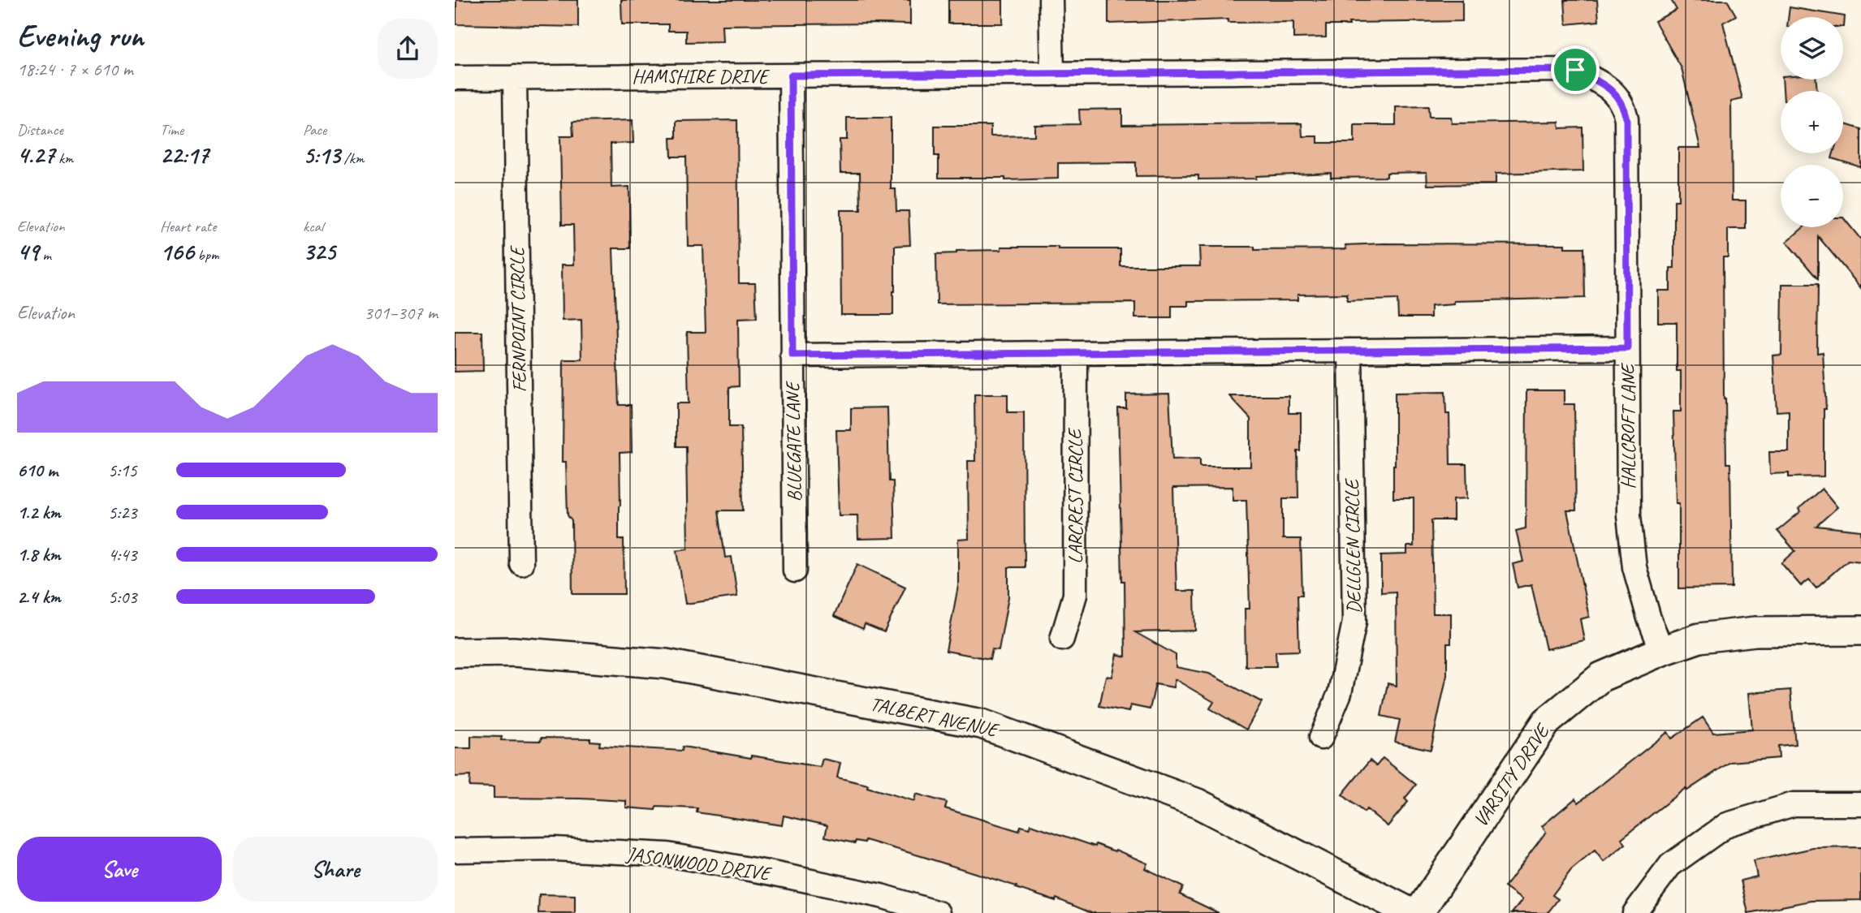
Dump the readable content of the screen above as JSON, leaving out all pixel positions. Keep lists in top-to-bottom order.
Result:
{
  "streets": {
    "street": [
      "HAMSHIRE DRIVE",
      "FERNPOINT CIRCLE",
      "HALLCROFT LANE",
      "BLUEGATE LANE",
      "LARCREST CIRCLE",
      "DELLGLEN CIRCLE",
      "TALBERT AVENUE",
      "VARSITY DRIVE",
      "JASONWOOD DRIVE"
    ]
  },
  "crossings": [
    ["HAMSHIRE DRIVE", "FERNPOINT CIRCLE"],
    ["HAMSHIRE DRIVE", "HALLCROFT LANE"],
    ["HAMSHIRE DRIVE", "BLUEGATE LANE"],
    ["HALLCROFT LANE", "VARSITY DRIVE"]
  ],
  "page": {
    "heading": ["Evening run", "18:24 · 7 × 610 m"],
    "map_buttons": ["+", "−"],
    "stats": [
      ["Distance", "4.27 km"],
      ["Time", "22:17"],
      ["Pace", "5:13 /km"],
      ["Elevation", "49 m"],
      ["Heart rate", "166 bpm"],
      ["kcal", "325"]
    ],
    "chart": ["Elevation", "301–307 m"],
    "list": [
      {
        "name": "610 m",
        "note": "5:15"
      },
      {
        "name": "1.2 km",
        "note": "5:23"
      },
      {
        "name": "1.8 km",
        "note": "4:43"
      },
      {
        "name": "2.4 km",
        "note": "5:03"
      }
    ],
    "buttons": ["Save", "Share"]
  }
}
